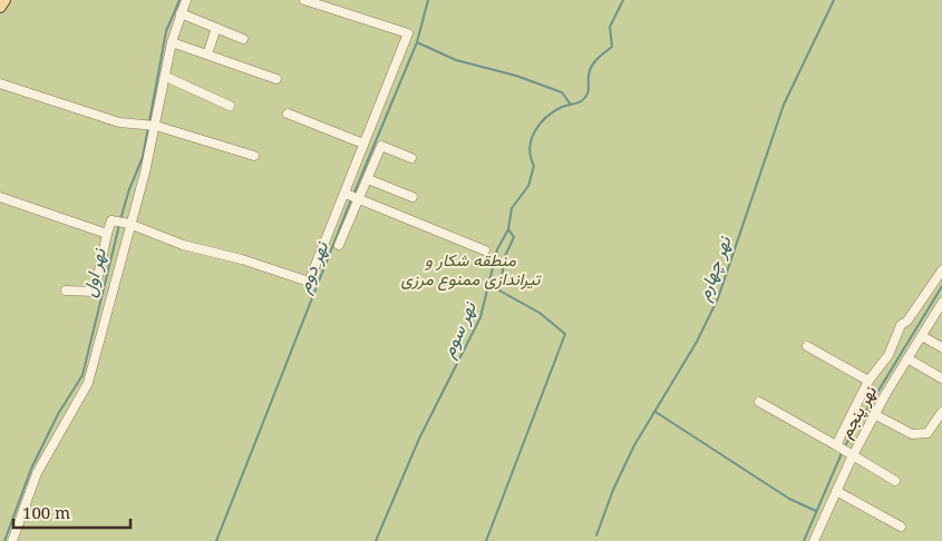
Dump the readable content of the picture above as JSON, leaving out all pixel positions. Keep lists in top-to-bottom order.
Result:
{
  "streets": {
    "street": ["نهر پنجم"]
  },
  "water": [
    "نهر دوم",
    "نهر چهارم",
    "نهر اول",
    "نهر سوم"
  ],
  "parks": ["منطقه شکار و تیراندازی ممنوع مرزی"],
  "scale_bar": "100 m"
}
